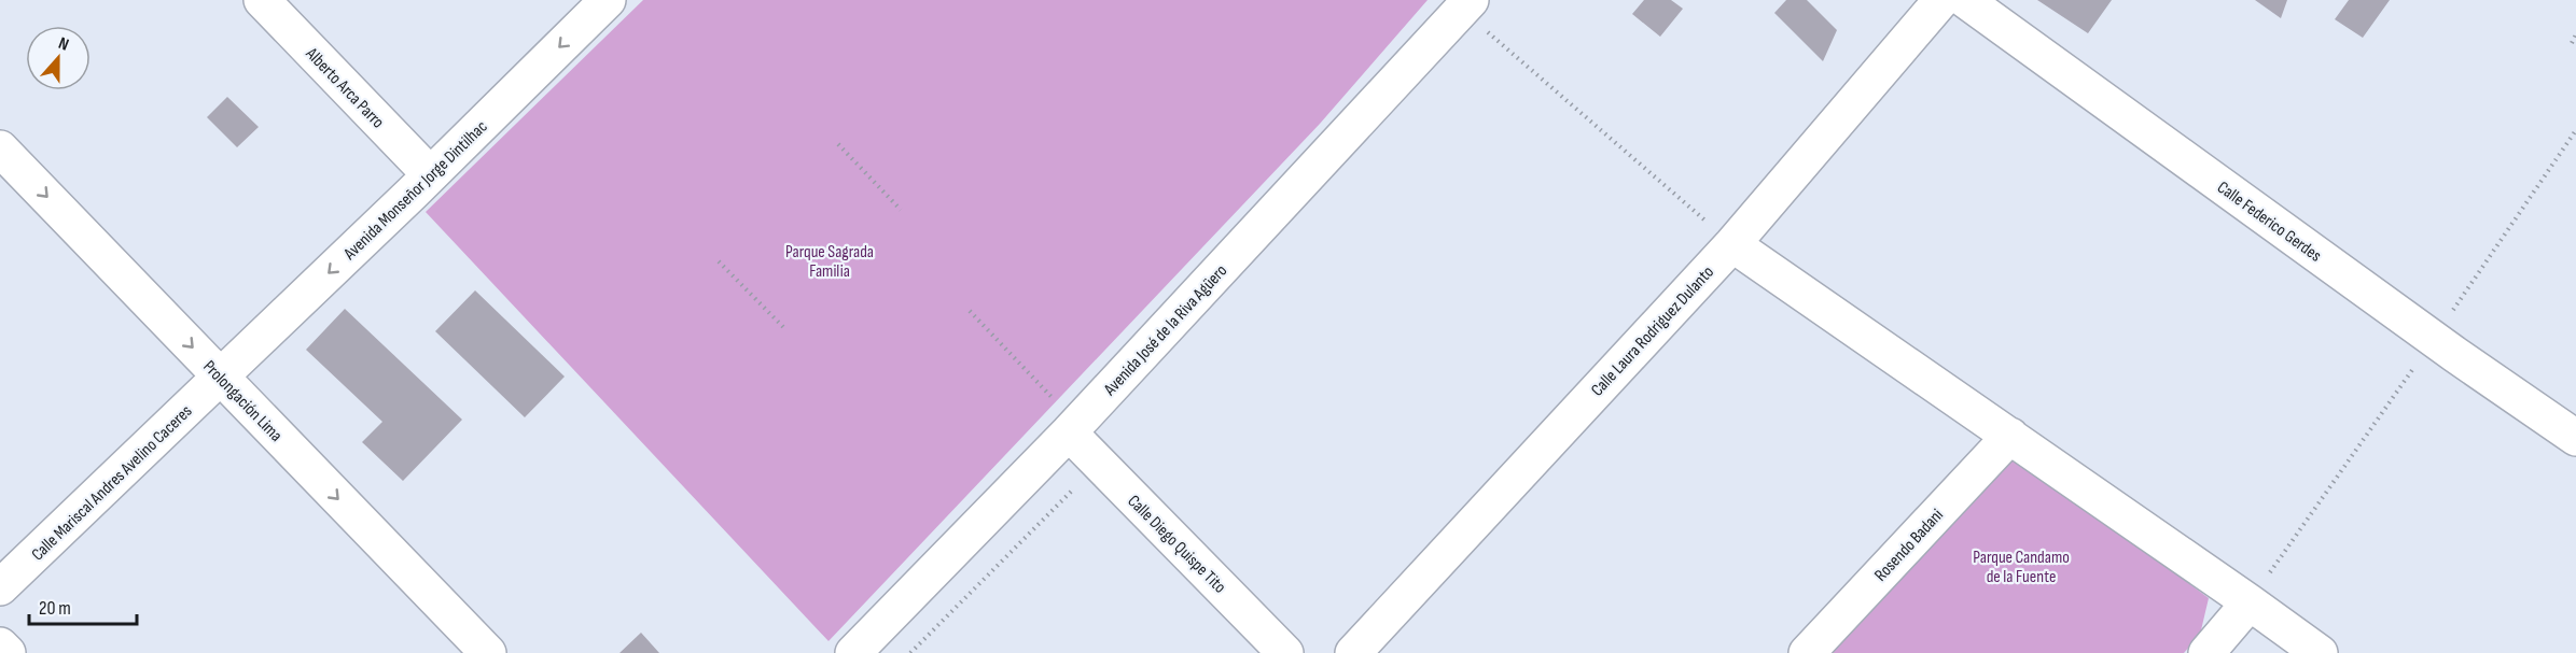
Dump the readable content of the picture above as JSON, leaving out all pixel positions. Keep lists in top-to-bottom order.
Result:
{
  "streets": {
    "street": [
      "Alberto Arca Parro",
      "Avenida Monseñor Jorge Dintilhac",
      "Calle Federico Gerdes",
      "Avenida José de la Riva Agüero",
      "Calle Laura Rodriguez Dulanto",
      "Prolongación Lima",
      "Calle Mariscal Andres Avelino Caceres",
      "Calle Diego Quispe Tito",
      "Rosendo Badani"
    ]
  },
  "crossings": [
    ["Alberto Arca Parro", "Avenida Monseñor Jorge Dintilhac"],
    ["Avenida Monseñor Jorge Dintilhac", "Prolongación Lima"],
    ["Avenida Monseñor Jorge Dintilhac", "Calle Mariscal Andres Avelino Caceres"],
    ["Avenida José de la Riva Agüero", "Calle Diego Quispe Tito"],
    ["Prolongación Lima", "Calle Mariscal Andres Avelino Caceres"]
  ],
  "one_way": ["Avenida Monseñor Jorge Dintilhac", "Prolongación Lima"],
  "parks": ["Parque Sagrada Familia", "Parque Candamo de la Fuente"],
  "scale_bar": "20 m",
  "north": "top"
}
